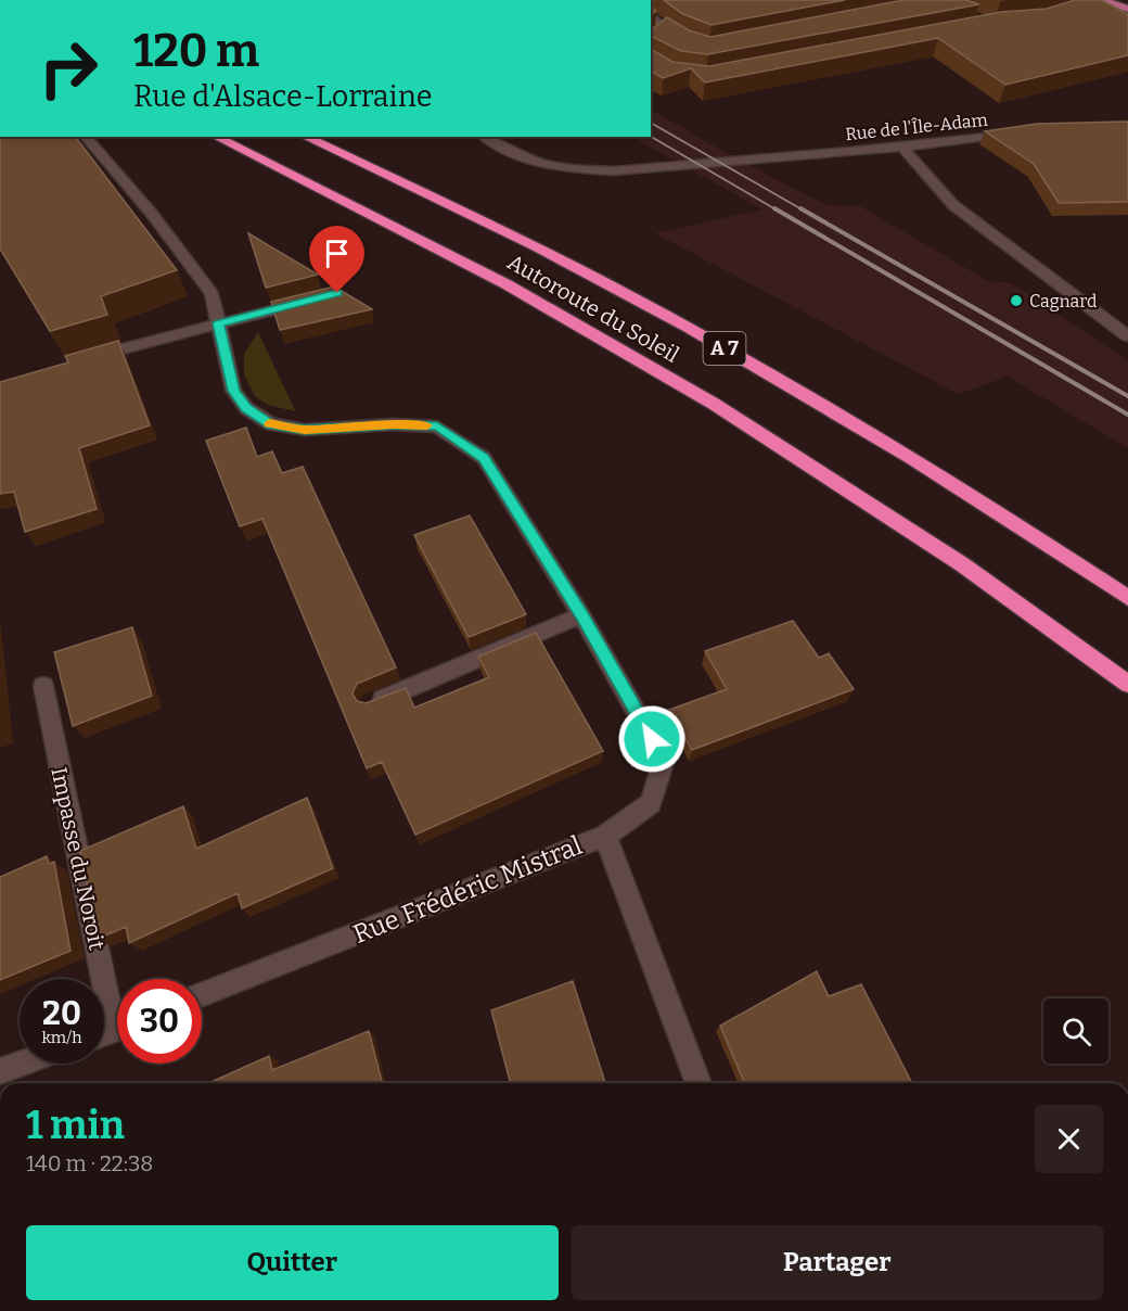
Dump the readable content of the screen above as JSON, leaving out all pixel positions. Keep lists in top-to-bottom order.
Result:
{
  "streets": {
    "highway": ["Autoroute du Soleil", "A 7"],
    "street": ["Rue de l'Île-Adam", "Impasse du Noroit", "Rue Frédéric Mistral"]
  },
  "places": ["Cagnard"],
  "page": {
    "turn": ["120 m", "Rue d'Alsace-Lorraine"],
    "speed": "20 km/h",
    "limit": "30",
    "heading": ["1 min", "140 m · 22:38"],
    "buttons": ["Quitter", "Partager"]
  }
}
